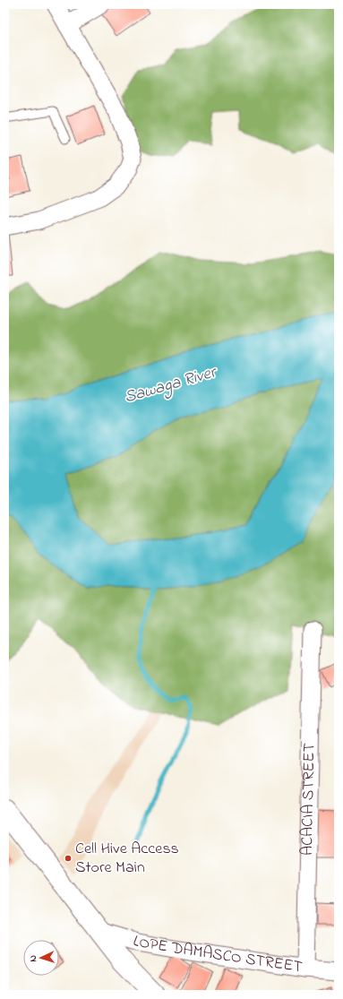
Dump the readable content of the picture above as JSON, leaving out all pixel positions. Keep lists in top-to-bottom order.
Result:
{
  "streets": {
    "street": ["ACACIA STREET", "LOPE DAMASCO STREET"]
  },
  "crossings": [
    ["ACACIA STREET", "LOPE DAMASCO STREET"]
  ],
  "water": ["Sawaga River"],
  "places": ["Cell Hive Access Store Main"],
  "north": "left"
}
